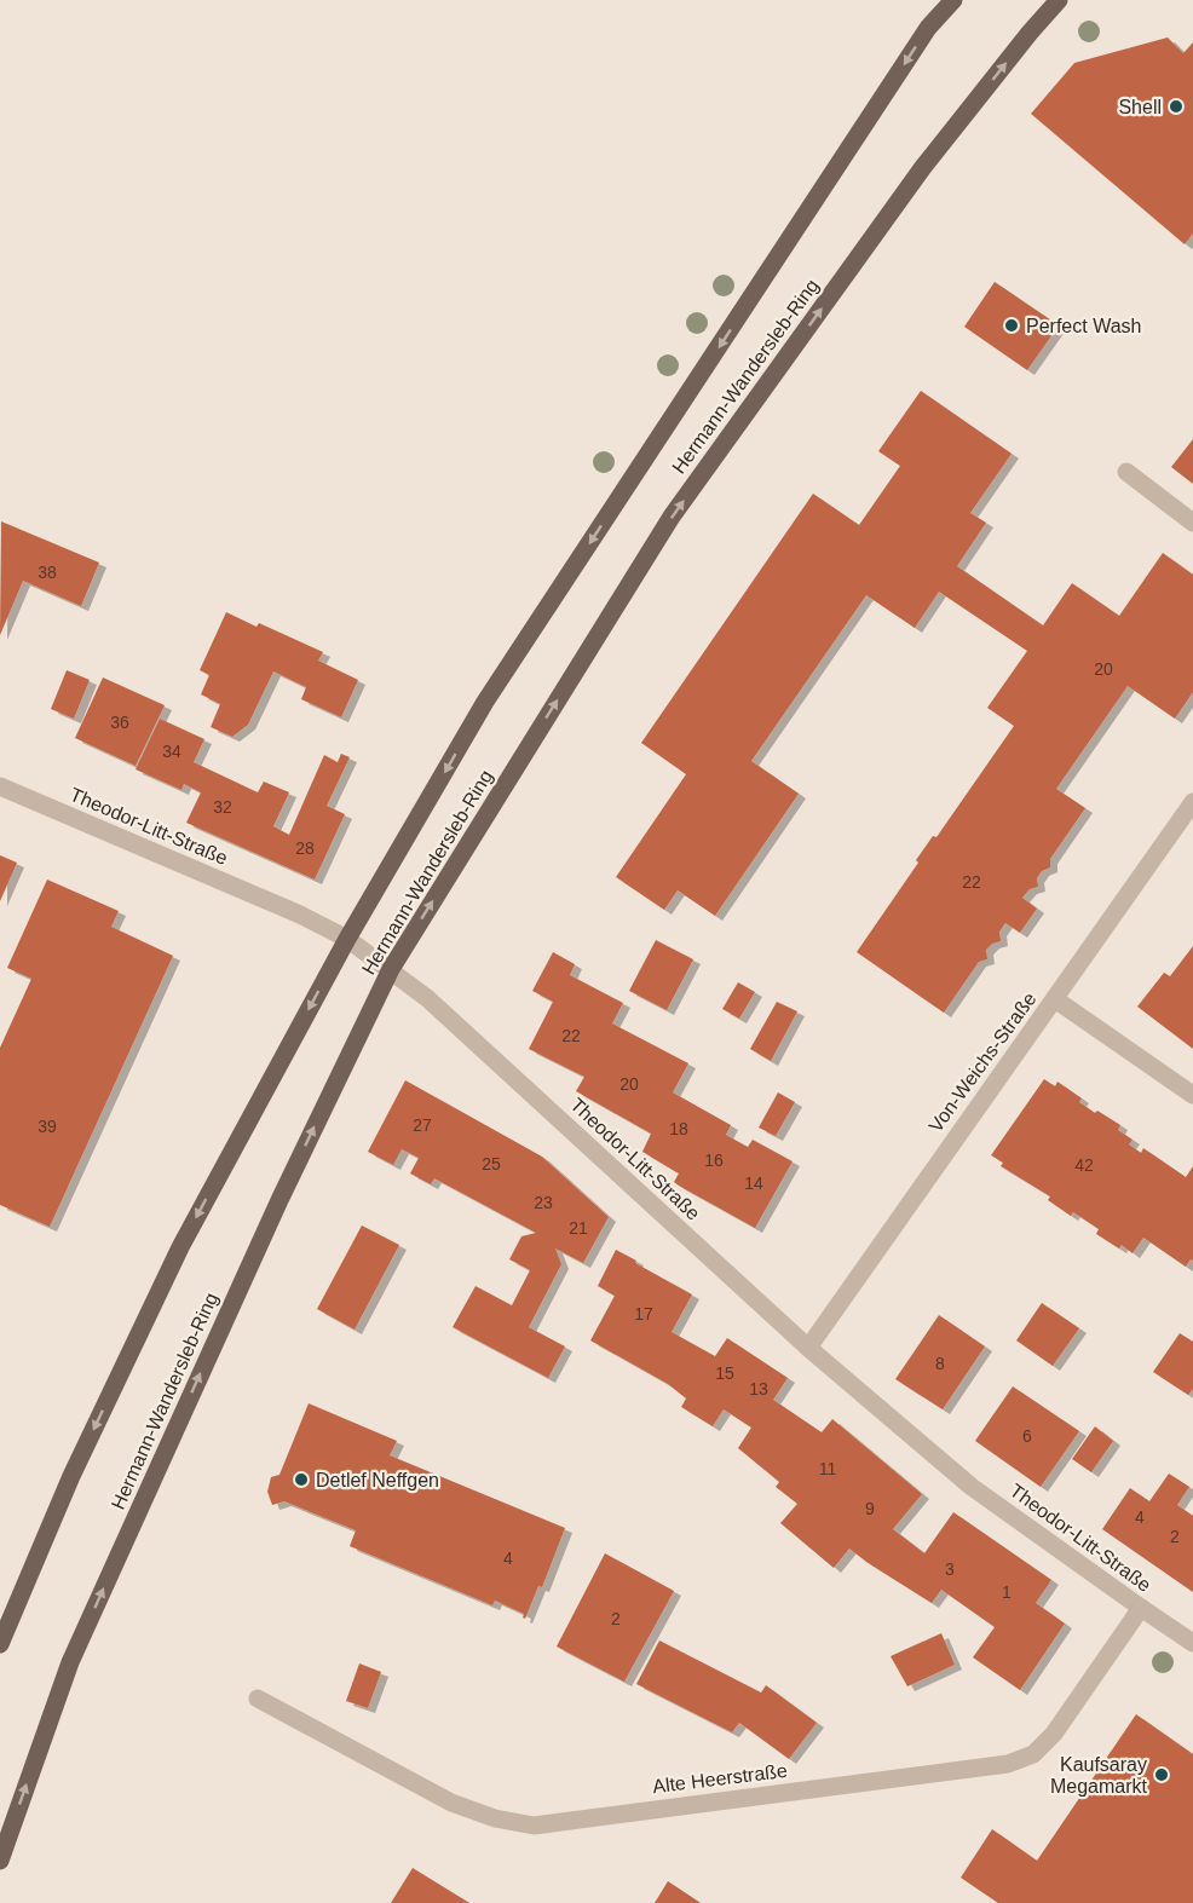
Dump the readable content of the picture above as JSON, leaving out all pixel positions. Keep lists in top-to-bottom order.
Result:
{
  "streets": {
    "main road": ["Hermann-Wandersleb-Ring"],
    "street": ["Theodor-Litt-Straße", "Von-Weichs-Straße", "Alte Heerstraße"]
  },
  "crossings": [
    ["Hermann-Wandersleb-Ring", "Theodor-Litt-Straße"],
    ["Theodor-Litt-Straße", "Von-Weichs-Straße"],
    ["Theodor-Litt-Straße", "Alte Heerstraße"]
  ],
  "places": [
    "Shell",
    "Perfect Wash",
    "Detlef Neffgen",
    "Kaufsaray Megamarkt"
  ],
  "house_numbers": [
    "38",
    "20",
    "36",
    "34",
    "32",
    "28",
    "22",
    "22",
    "20",
    "27",
    "39",
    "18",
    "16",
    "25",
    "42",
    "14",
    "23",
    "21",
    "17",
    "8",
    "15",
    "13",
    "6",
    "11",
    "9",
    "4",
    "2",
    "4",
    "3",
    "1",
    "2"
  ]
}
